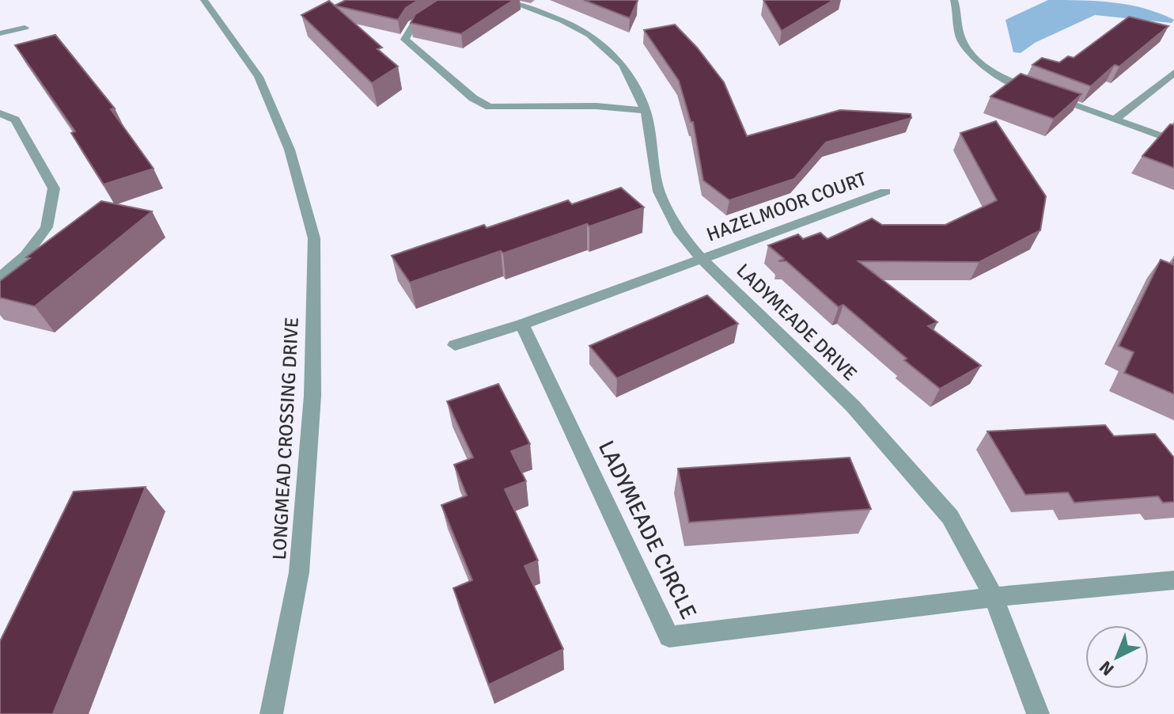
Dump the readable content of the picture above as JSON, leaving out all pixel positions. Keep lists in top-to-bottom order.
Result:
{
  "streets": {
    "street": [
      "HAZELMOOR COURT",
      "LADYMEADE DRIVE",
      "LONGMEAD CROSSING DRIVE",
      "LADYMEADE CIRCLE"
    ]
  },
  "crossings": [
    ["HAZELMOOR COURT", "LADYMEADE DRIVE"],
    ["LADYMEADE DRIVE", "LADYMEADE CIRCLE"]
  ],
  "north": "bottom left"
}
